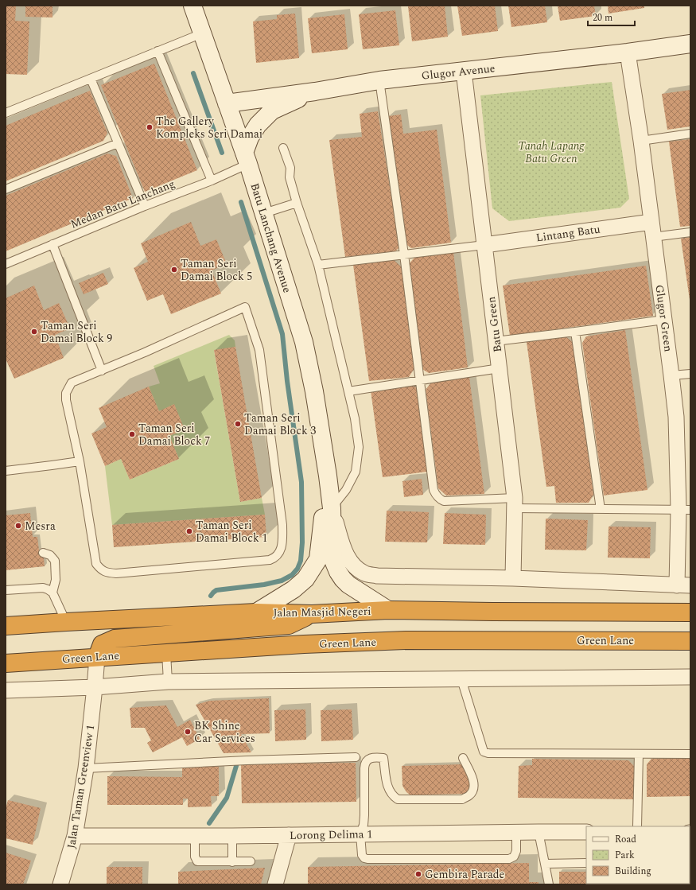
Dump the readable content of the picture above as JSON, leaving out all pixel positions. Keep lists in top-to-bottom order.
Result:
{
  "streets": {
    "highway": ["Jalan Masjid Negeri", "Green Lane"],
    "street": [
      "Glugor Avenue",
      "Lintang Batu",
      "Batu Lanchang Avenue",
      "Glugor Green",
      "Batu Green",
      "Jalan Taman Greenview 1",
      "Lorong Delima 1"
    ],
    "lane": ["Medan Batu Lanchang"]
  },
  "crossings": [
    ["Glugor Avenue", "Batu Lanchang Avenue"],
    ["Glugor Avenue", "Glugor Green"],
    ["Glugor Avenue", "Batu Green"],
    ["Medan Batu Lanchang", "Batu Lanchang Avenue"],
    ["Lintang Batu", "Glugor Green"],
    ["Lintang Batu", "Batu Green"],
    ["Green Lane", "Jalan Taman Greenview 1"],
    ["Jalan Taman Greenview 1", "Lorong Delima 1"]
  ],
  "parks": ["Tanah Lapang Batu Green"],
  "places": [
    "The Gallery Kompleks Seri Damai",
    "Taman Seri Damai Block 5",
    "Taman Seri Damai Block 9",
    "Taman Seri Damai Block 3",
    "Taman Seri Damai Block 7",
    "Mesra",
    "Taman Seri Damai Block 1",
    "BK Shine Car Services",
    "Gembira Parade"
  ],
  "legend": ["Road", "Park", "Building"],
  "scale_bar": "20 m"
}
